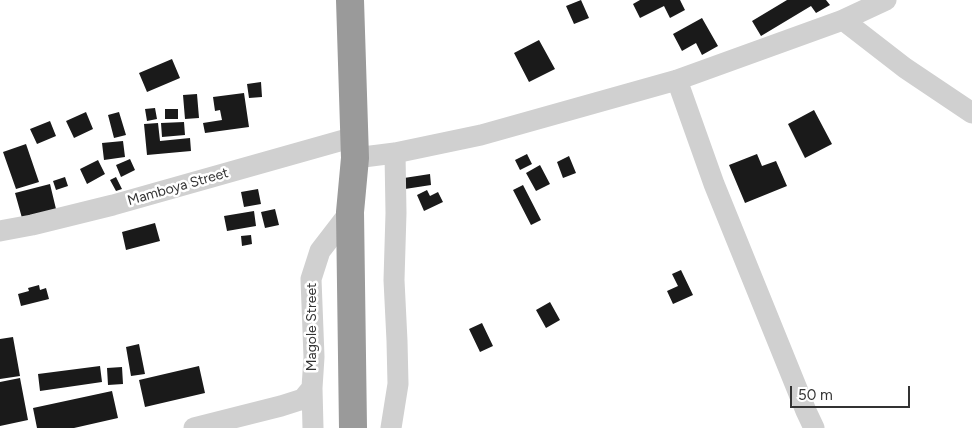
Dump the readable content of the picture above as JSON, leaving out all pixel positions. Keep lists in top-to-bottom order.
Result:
{
  "streets": {
    "street": ["Mamboya Street", "Magole Street"]
  },
  "scale_bar": "50 m"
}
